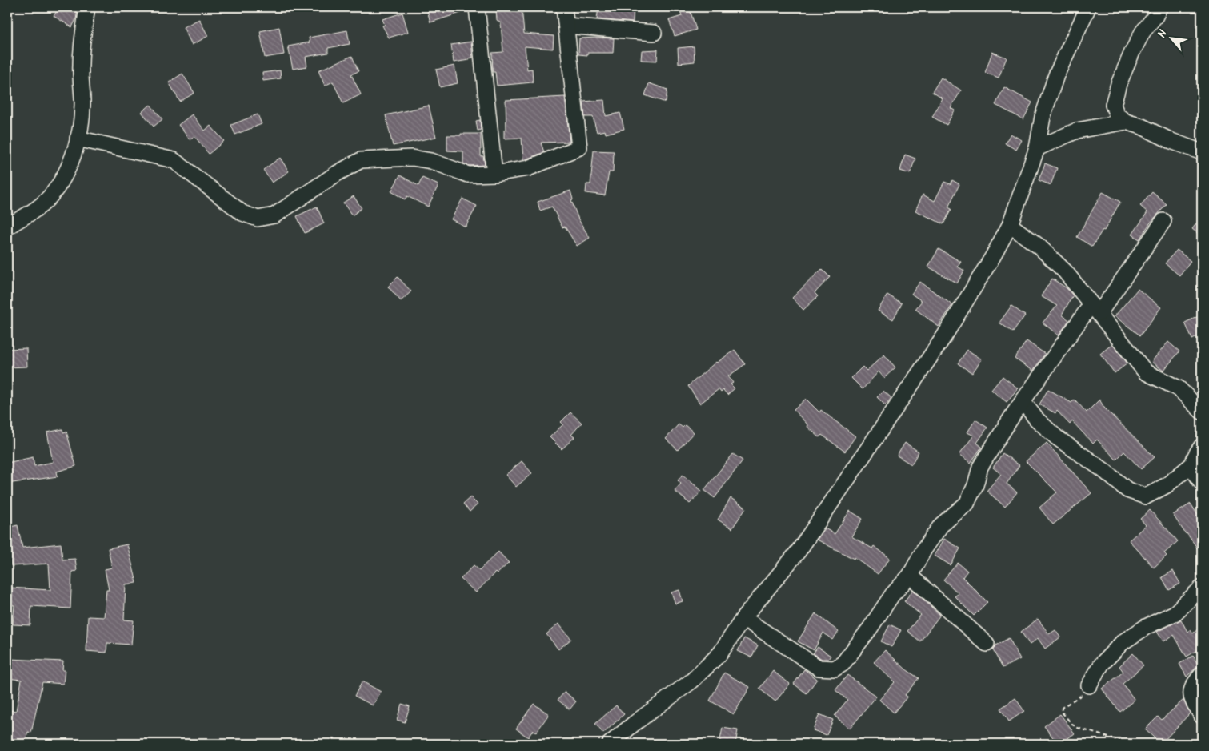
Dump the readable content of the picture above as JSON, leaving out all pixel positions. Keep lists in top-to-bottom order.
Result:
{
  "north": "top left"
}
